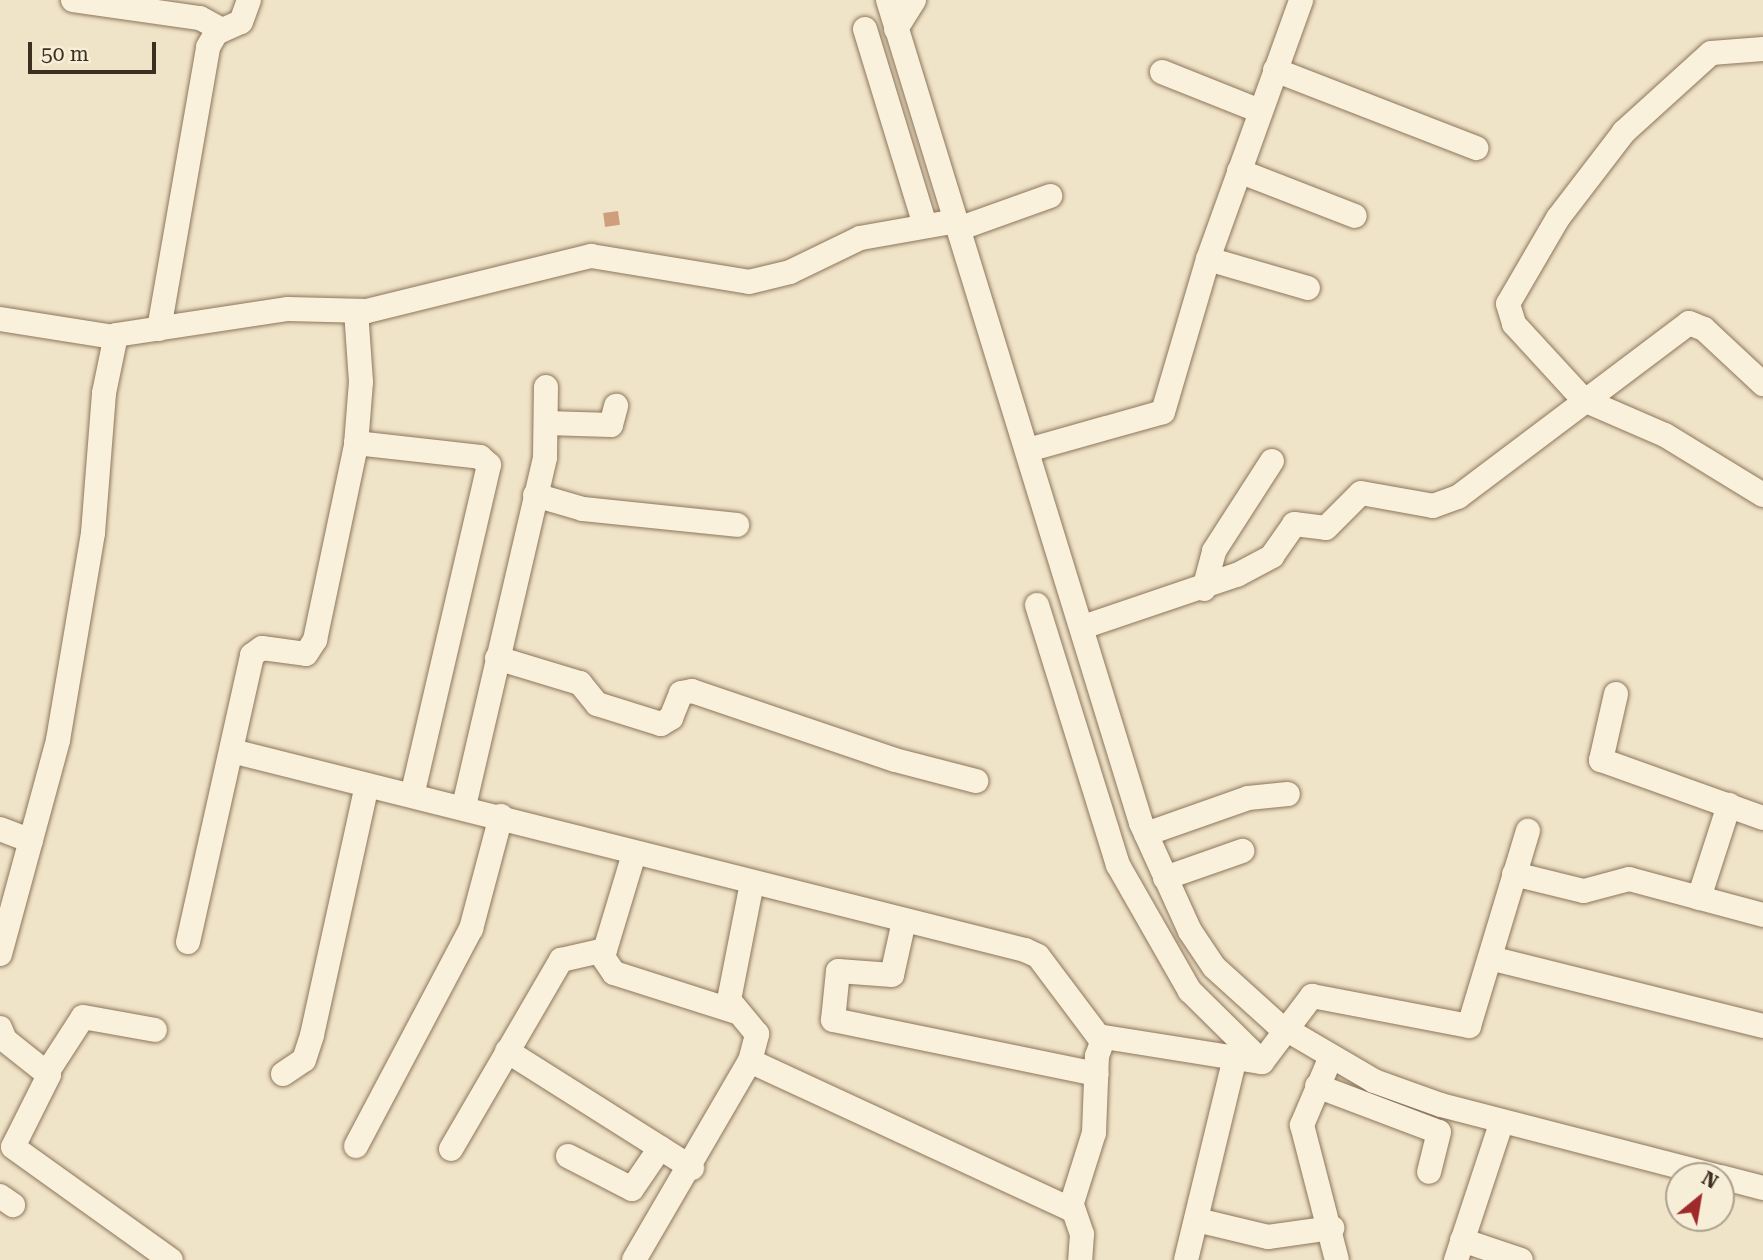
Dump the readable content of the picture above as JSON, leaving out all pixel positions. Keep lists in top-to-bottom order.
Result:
{
  "scale_bar": "50 m",
  "north": "top right"
}
